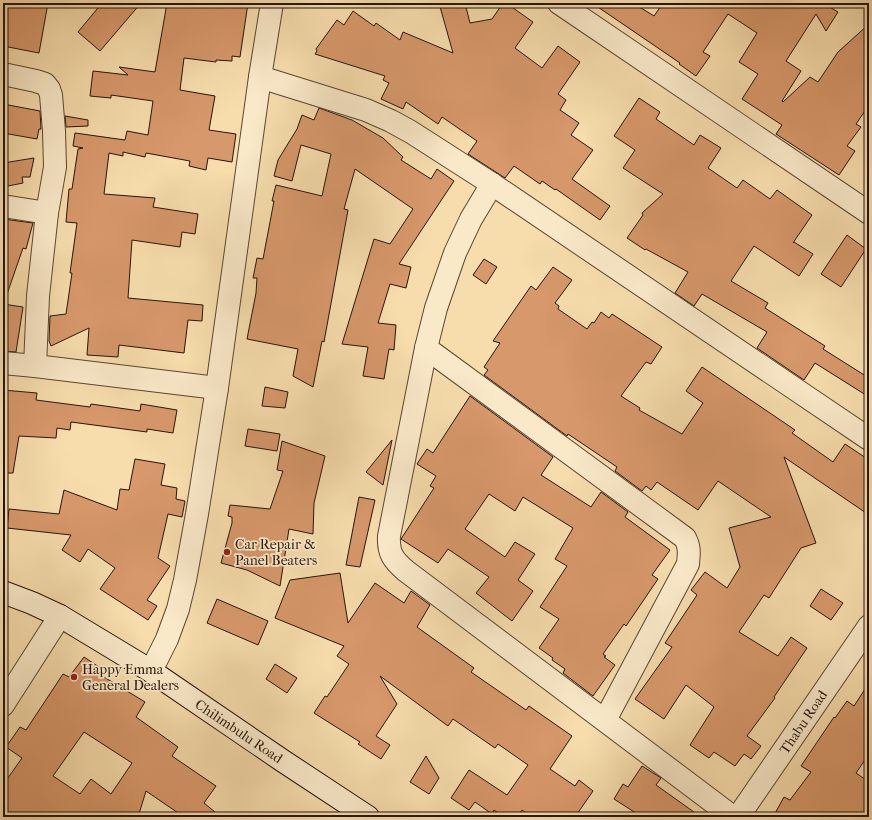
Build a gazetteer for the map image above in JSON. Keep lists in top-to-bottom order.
{
  "streets": {
    "street": ["Thabu Road", "Chilimbulu Road"]
  },
  "places": ["Car Repair & Panel Beaters", "Happy Emma General Dealers"]
}
